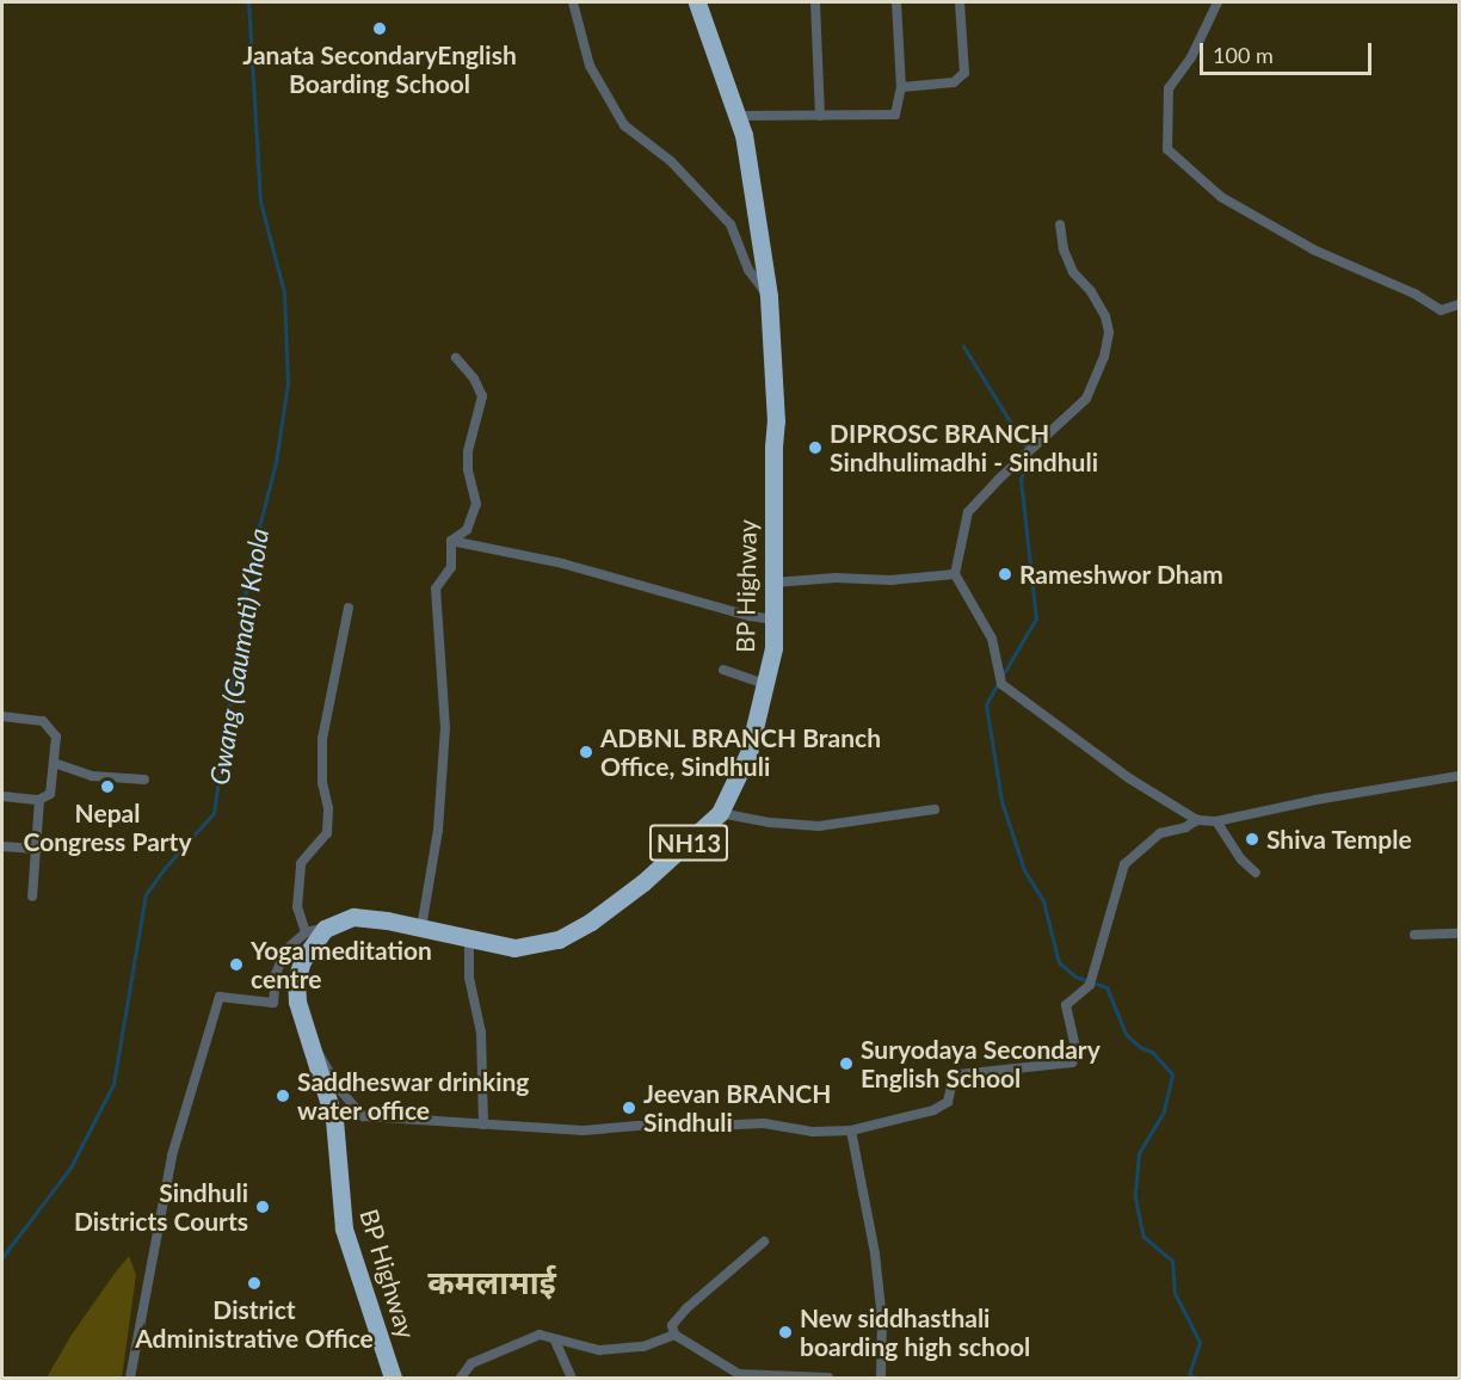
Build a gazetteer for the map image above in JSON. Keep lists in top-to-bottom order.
{
  "streets": {
    "highway": ["BP Highway", "NH13"]
  },
  "districts": ["कमलामाई"],
  "water": ["Gwang (Gaumati) Khola"],
  "places": [
    "Janata SecondaryEnglish Boarding School",
    "DIPROSC BRANCH Sindhulimadhi - Sindhuli",
    "Rameshwor Dham",
    "ADBNL BRANCH Branch Office, Sindhuli",
    "Nepal Congress Party",
    "Shiva Temple",
    "Yoga meditation centre",
    "Suryodaya Secondary English School",
    "Saddheswar drinking water office",
    "Jeevan BRANCH Sindhuli",
    "Sindhuli Districts Courts",
    "District Administrative Office",
    "New siddhasthali boarding high school"
  ],
  "scale_bar": "100 m"
}
